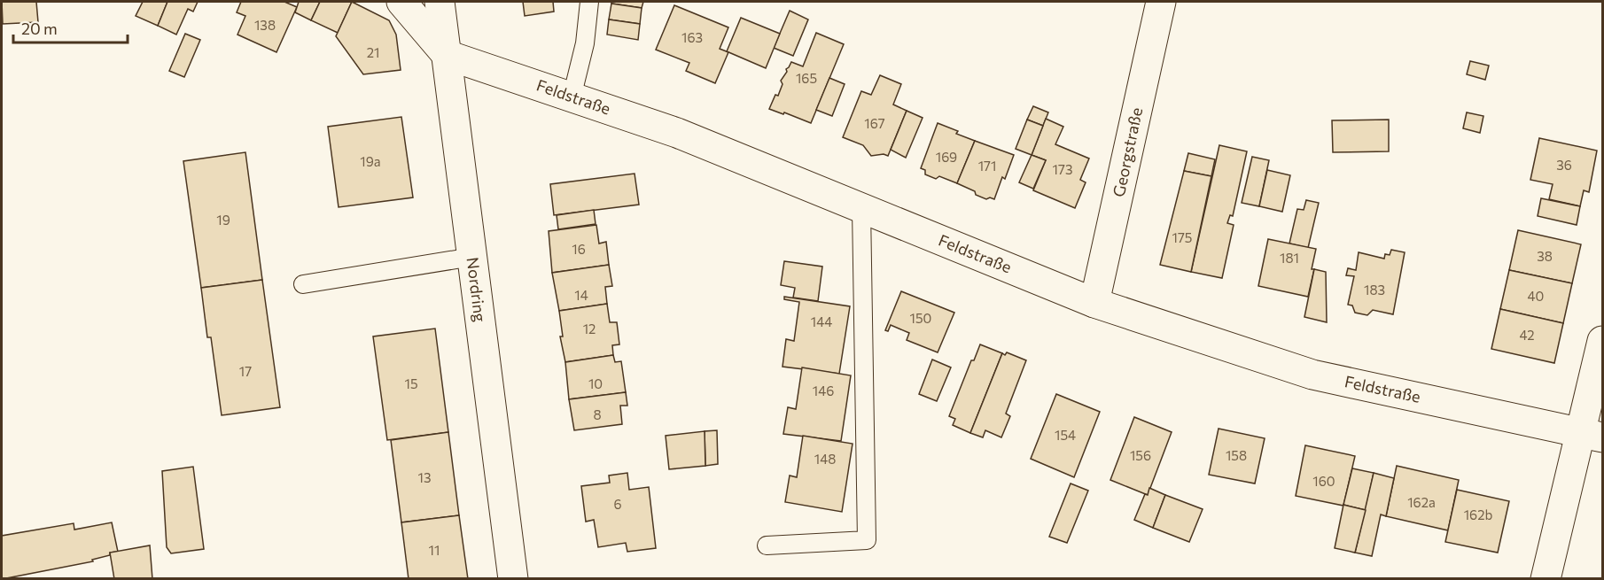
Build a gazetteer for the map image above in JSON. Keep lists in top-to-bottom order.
{
  "streets": {
    "street": ["Feldstraße", "Georgstraße", "Nordring"]
  },
  "crossings": [
    ["Feldstraße", "Georgstraße"],
    ["Feldstraße", "Nordring"]
  ],
  "house_numbers": [
    "138",
    "163",
    "21",
    "165",
    "167",
    "169",
    "19a",
    "36",
    "171",
    "173",
    "19",
    "175",
    "16",
    "38",
    "181",
    "183",
    "14",
    "40",
    "150",
    "144",
    "12",
    "42",
    "17",
    "15",
    "10",
    "146",
    "8",
    "154",
    "156",
    "158",
    "148",
    "13",
    "160",
    "162a",
    "6",
    "162b",
    "11"
  ],
  "scale_bar": "20 m"
}
